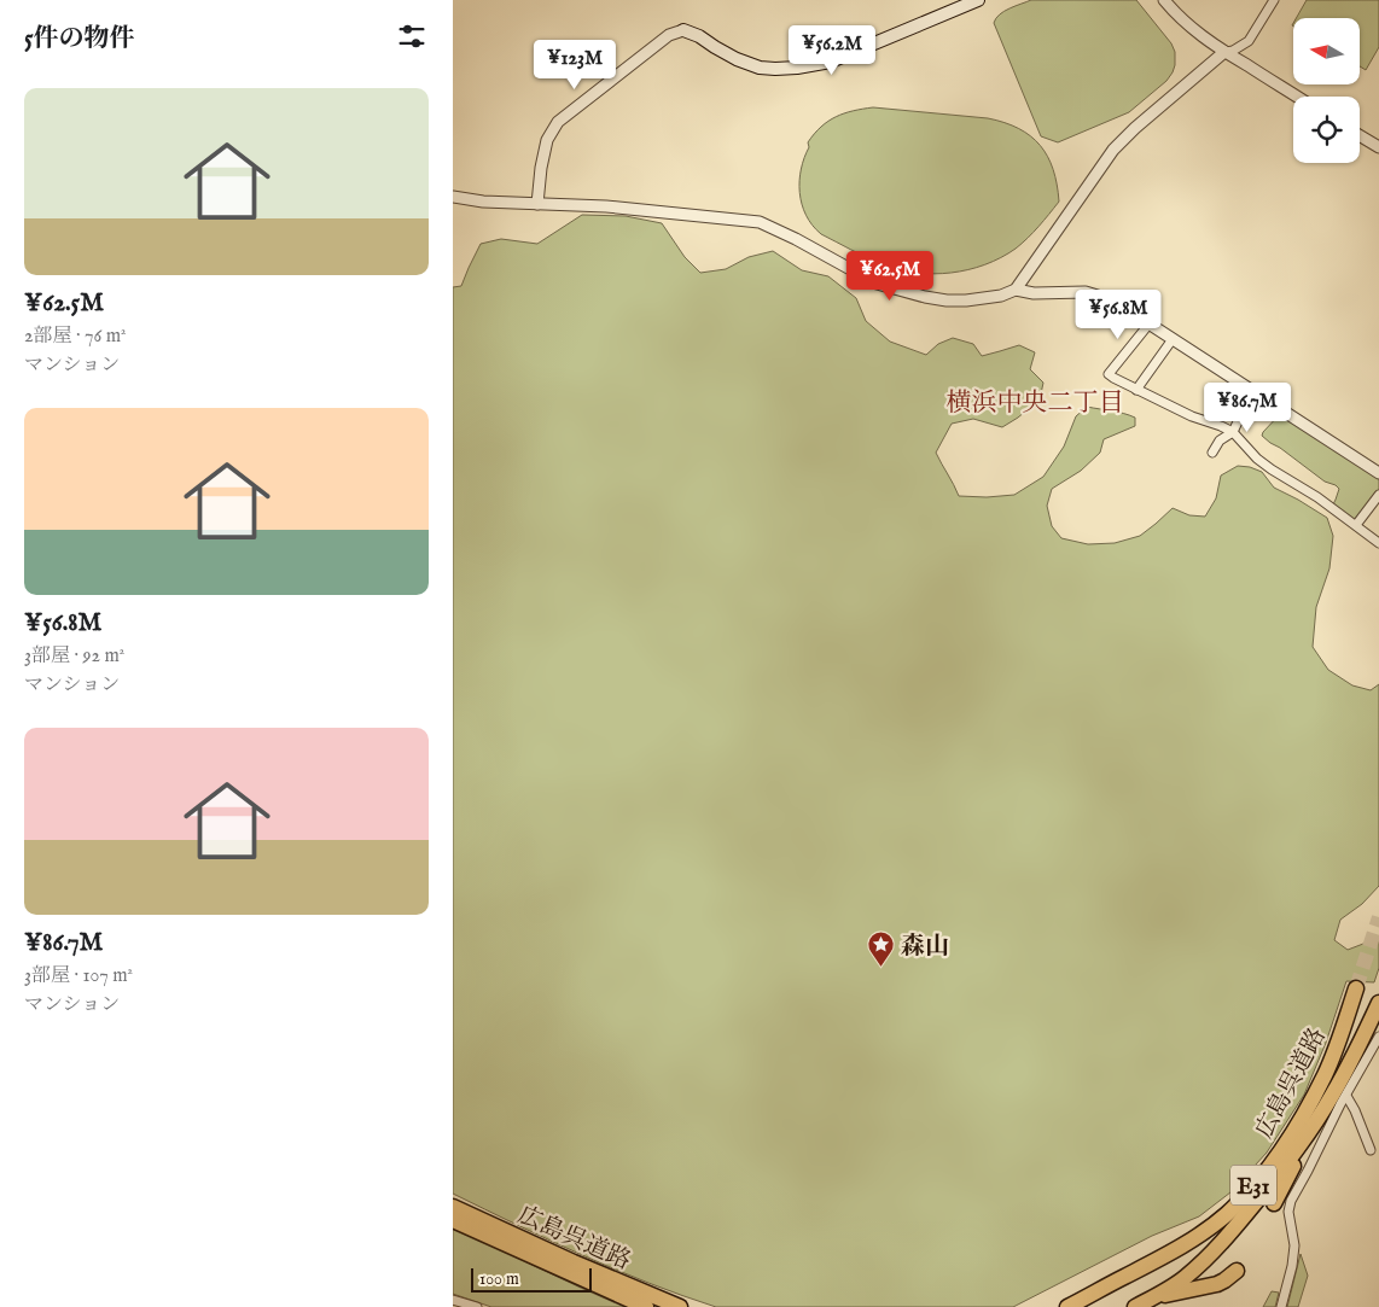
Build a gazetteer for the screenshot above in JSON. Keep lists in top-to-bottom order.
{
  "streets": {
    "highway": ["広島呉道路", "E31"]
  },
  "districts": ["横浜中央二丁目"],
  "places": {
    "place": ["森山"]
  },
  "scale_bar": "100 m",
  "north": "left",
  "page": {
    "heading": "5件の物件",
    "price": [
      "¥56.2M",
      "¥123M",
      "¥62.5M",
      "¥56.8M",
      "¥86.7M"
    ],
    "list": [
      {
        "name": "¥62.5M",
        "note": "2部屋 · 76 m² · マンション"
      },
      {
        "name": "¥56.8M",
        "note": "3部屋 · 92 m² · マンション"
      },
      {
        "name": "¥86.7M",
        "note": "3部屋 · 107 m² · マンション"
      }
    ],
    "scale": "100 m"
  }
}
